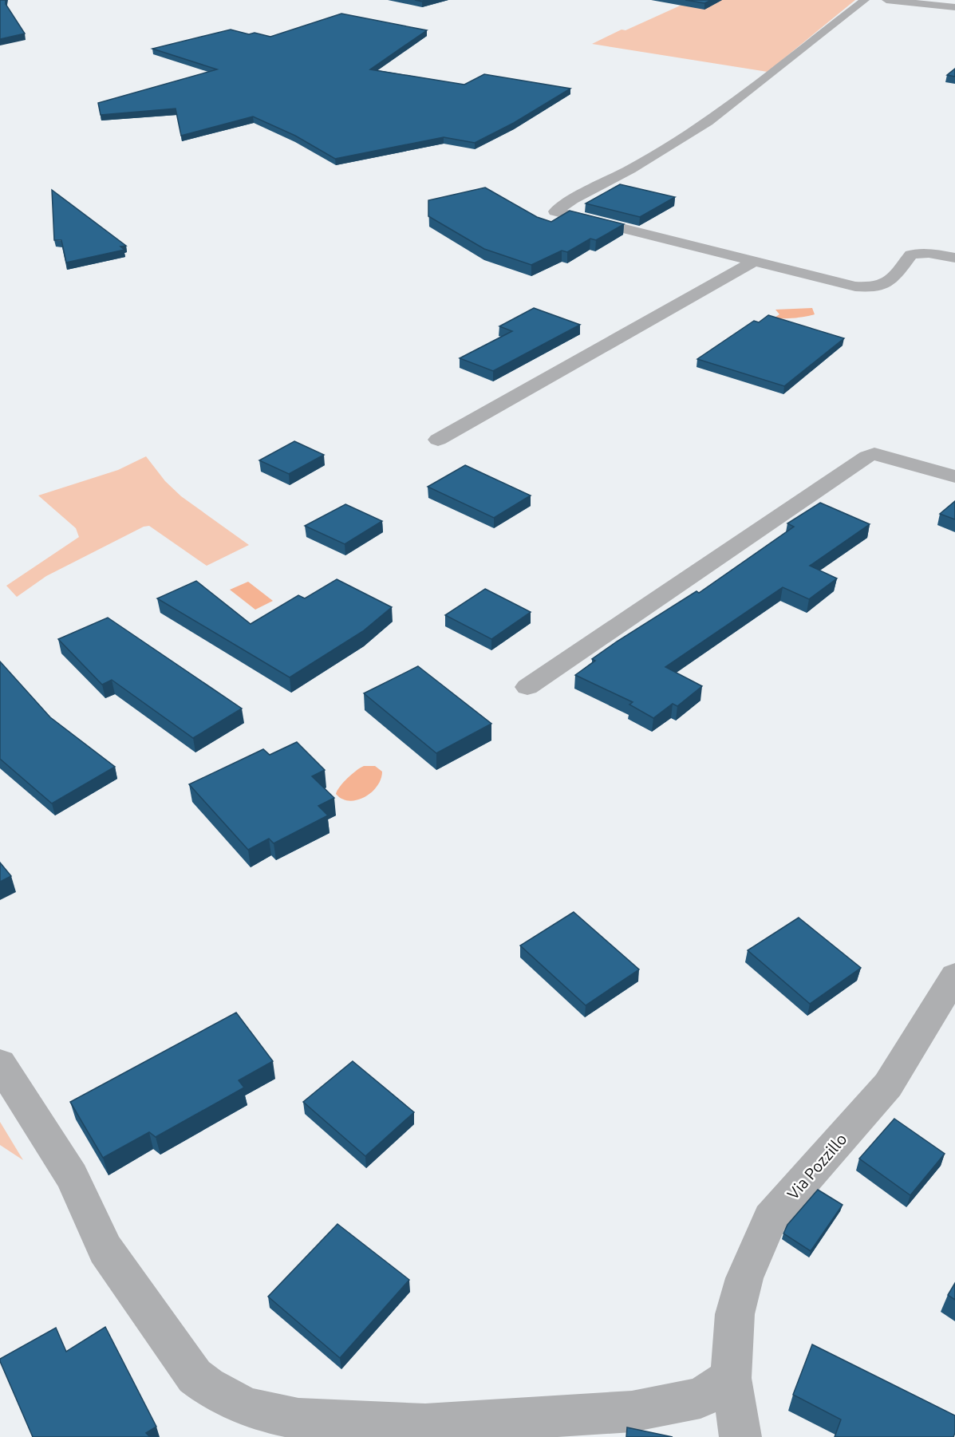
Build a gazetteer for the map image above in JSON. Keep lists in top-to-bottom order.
{
  "streets": {
    "street": ["Via Pozzillo"]
  }
}
